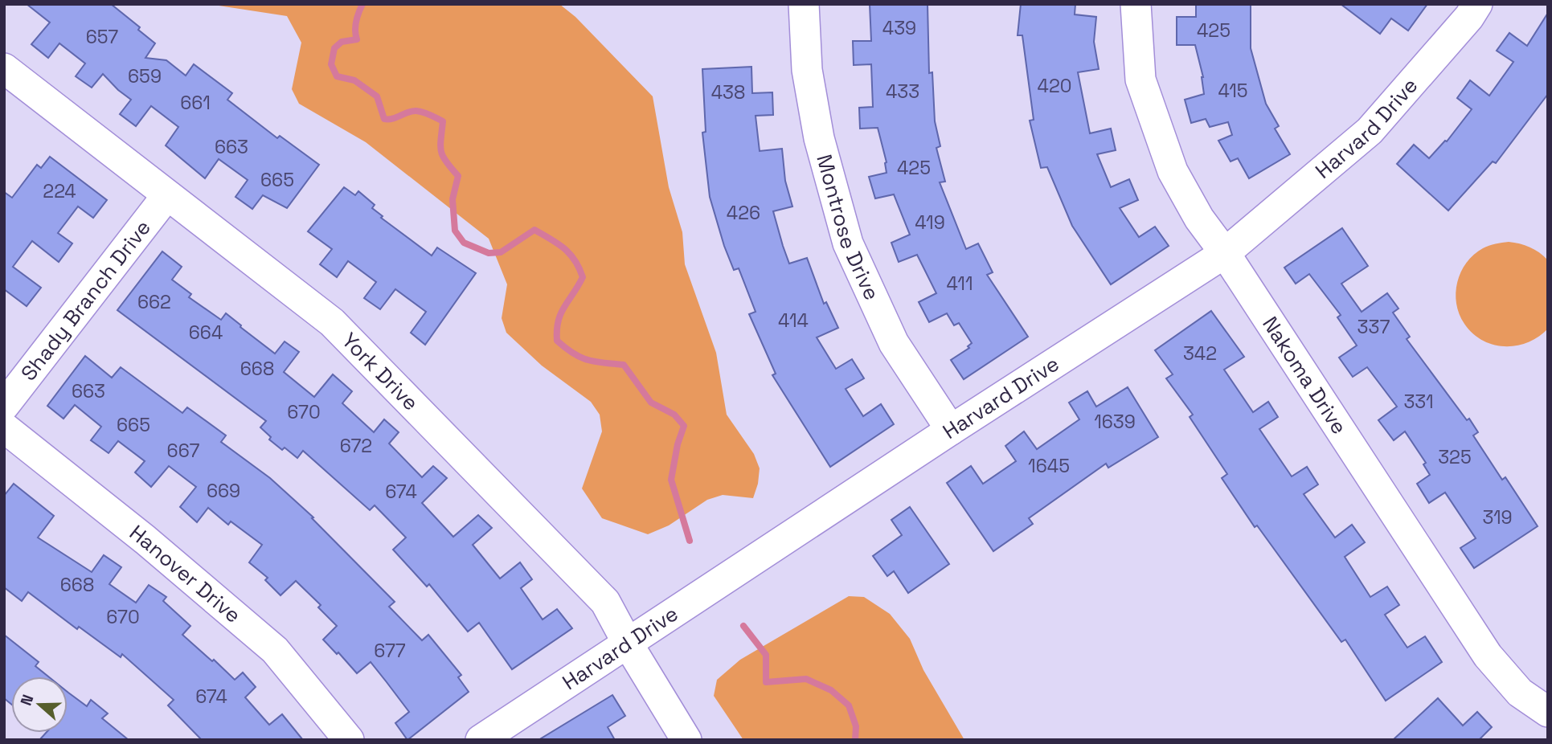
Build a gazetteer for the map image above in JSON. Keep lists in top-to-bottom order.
{
  "streets": {
    "street": [
      "Harvard Drive",
      "Montrose Drive",
      "Shady Branch Drive",
      "York Drive",
      "Nakoma Drive",
      "Hanover Drive"
    ]
  },
  "crossings": [
    ["Harvard Drive", "Montrose Drive"],
    ["Harvard Drive", "York Drive"],
    ["Harvard Drive", "Nakoma Drive"],
    ["Shady Branch Drive", "York Drive"]
  ],
  "house_numbers": [
    "439",
    "425",
    "657",
    "659",
    "420",
    "415",
    "433",
    "438",
    "661",
    "663",
    "425",
    "665",
    "224",
    "426",
    "419",
    "411",
    "662",
    "414",
    "337",
    "664",
    "342",
    "668",
    "663",
    "331",
    "670",
    "1639",
    "665",
    "672",
    "667",
    "325",
    "1645",
    "669",
    "674",
    "319",
    "668",
    "670",
    "677",
    "674"
  ],
  "north": "left"
}
